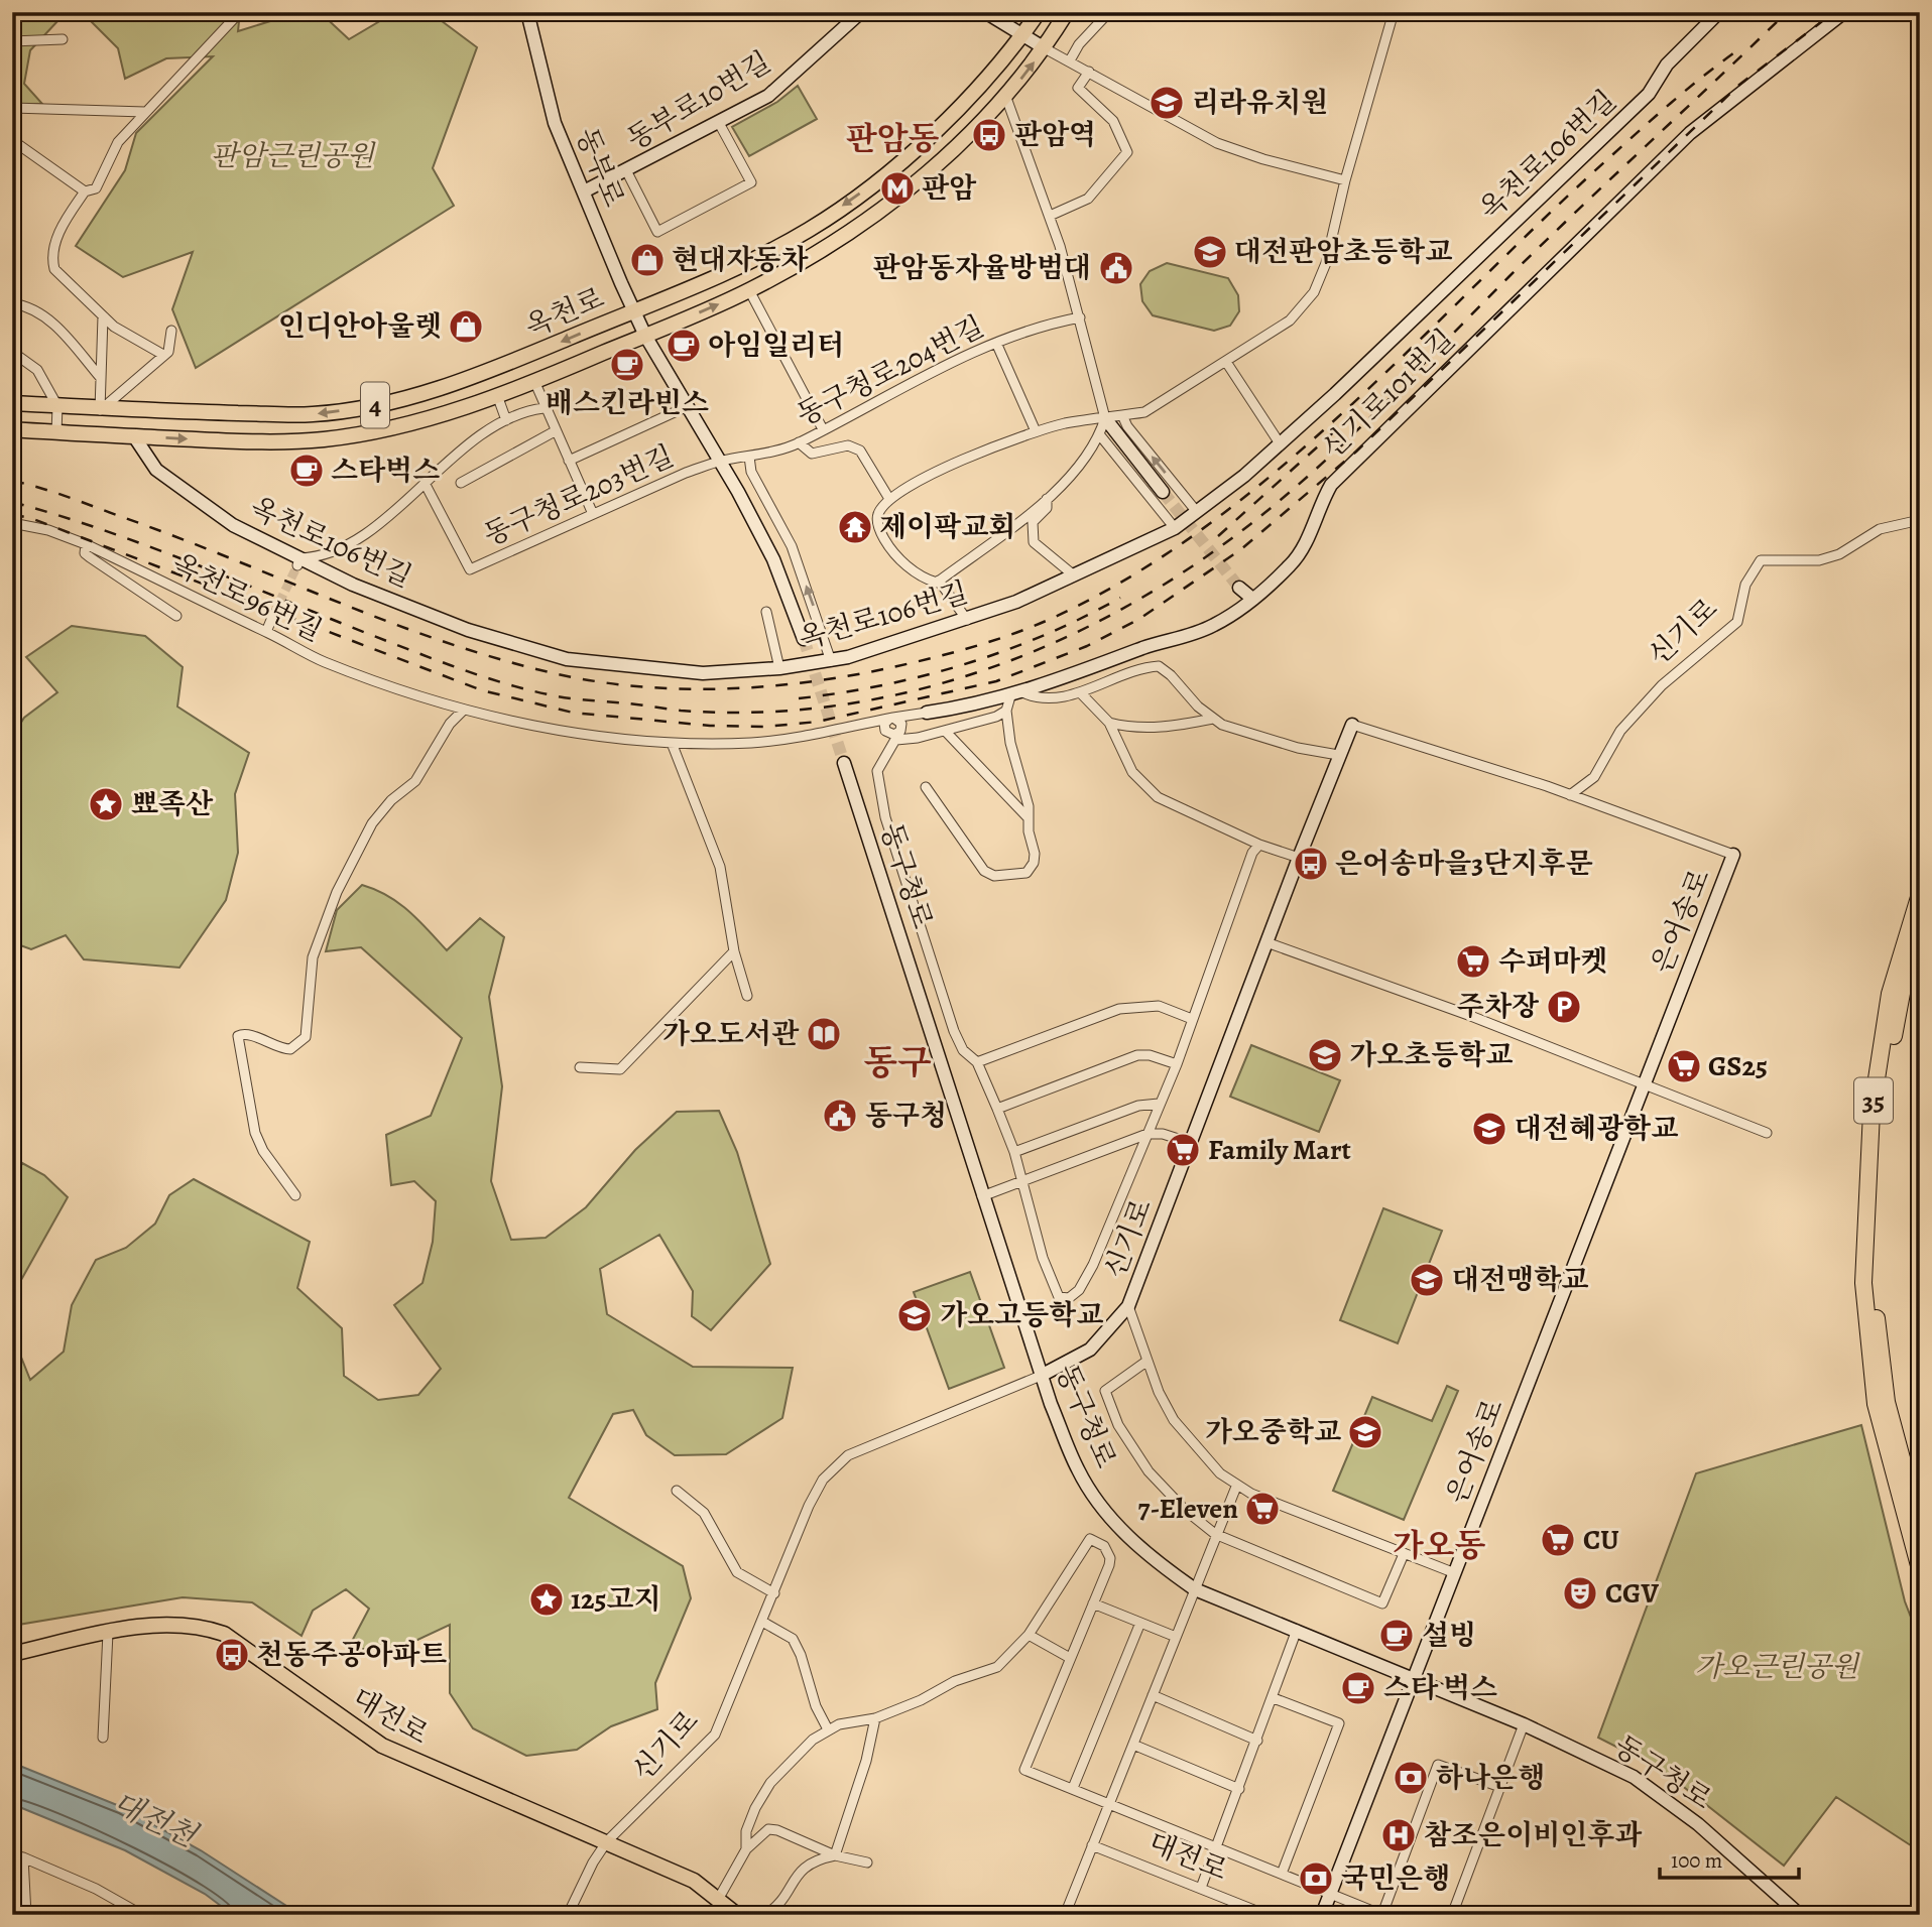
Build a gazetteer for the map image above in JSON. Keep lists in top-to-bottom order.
{
  "streets": {
    "highway": ["35"],
    "main road": [
      "동부로10번길",
      "옥천로106번길",
      "동부로",
      "옥천로",
      "신기로101번길",
      "4",
      "신기로",
      "동구청로",
      "은어송로",
      "대전로"
    ],
    "street": ["동구청로204번길", "동구청로203번길", "옥천로96번길"]
  },
  "crossings": [
    ["동부로10번길", "동부로"],
    ["옥천로106번길", "옥천로"],
    ["동부로", "옥천로"],
    ["옥천로", "동구청로203번길"],
    ["동구청로204번길", "동구청로203번길"],
    ["신기로101번길", "옥천로96번길"],
    ["신기로", "동구청로"],
    ["신기로", "은어송로"],
    ["신기로", "대전로"],
    ["동구청로", "은어송로"]
  ],
  "districts": ["판암동", "동구", "가오동"],
  "water": ["대전천"],
  "parks": ["판암근린공원", "가오근린공원"],
  "places": {
    "school or university": [
      "리라유치원",
      "대전판암초등학교",
      "가오초등학교",
      "대전혜광학교",
      "대전맹학교",
      "가오고등학교",
      "가오중학교"
    ],
    "bus stop": ["판암역", "은어송마을3단지후문", "천동주공아파트"],
    "metro station": ["판암"],
    "shop": ["현대자동차", "인디안아울렛"],
    "public building": ["판암동자율방범대", "동구청"],
    "cafe": [
      "아임일리터",
      "배스킨라빈스",
      "스타벅스",
      "설빙",
      "스타 벅스"
    ],
    "temple": ["제이팍교회"],
    "place": ["뾰족산", "125고지"],
    "supermarket": [
      "수퍼마켓",
      "GS25",
      "Family Mart",
      "7-Eleven",
      "CU"
    ],
    "parking": ["주차장"],
    "library": ["가오도서관"],
    "theatre": ["CGV"],
    "bank": ["하나은행", "국민은행"],
    "hospital": ["참조은이비인후과"]
  },
  "scale_bar": "100 m"
}
